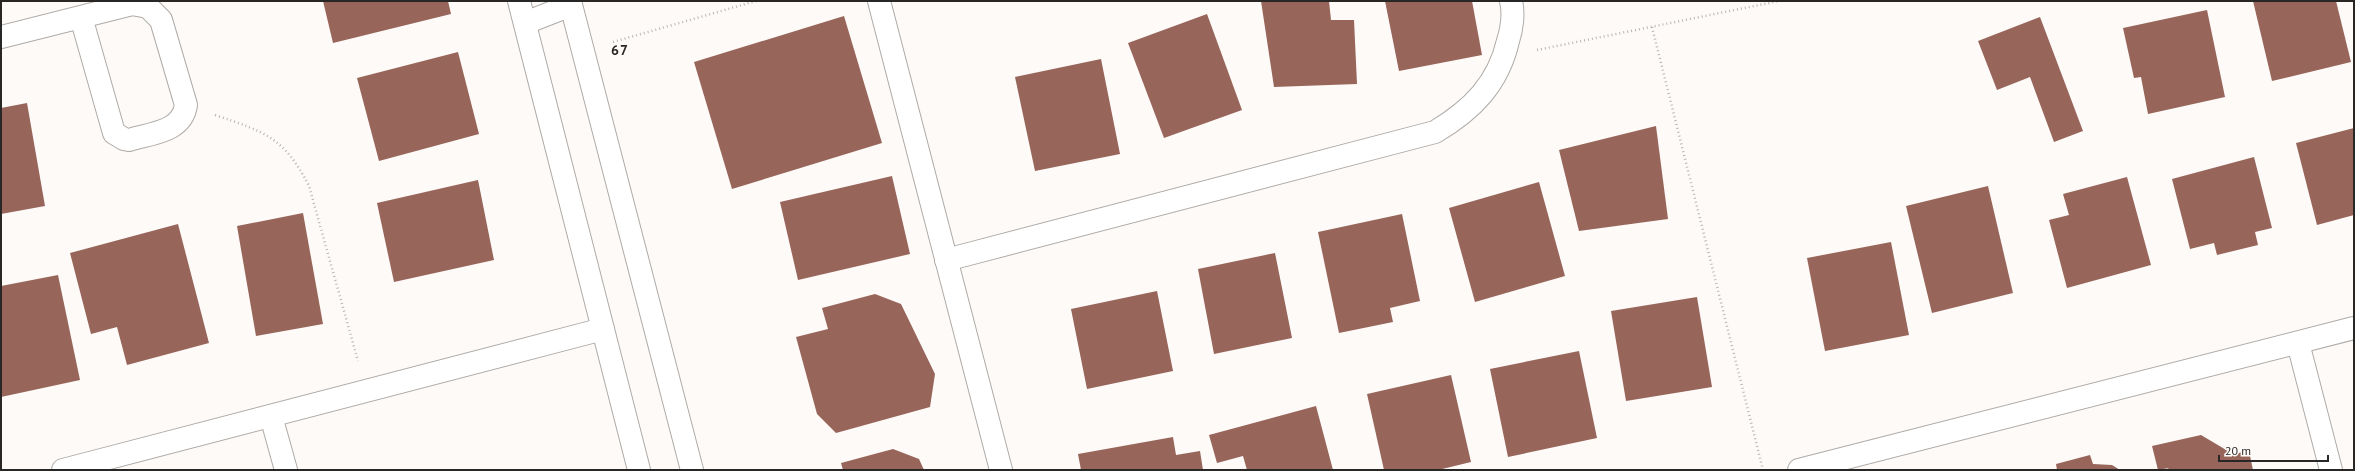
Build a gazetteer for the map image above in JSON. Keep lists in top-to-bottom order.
{
  "districts": ["67"],
  "scale_bar": "20 m"
}
